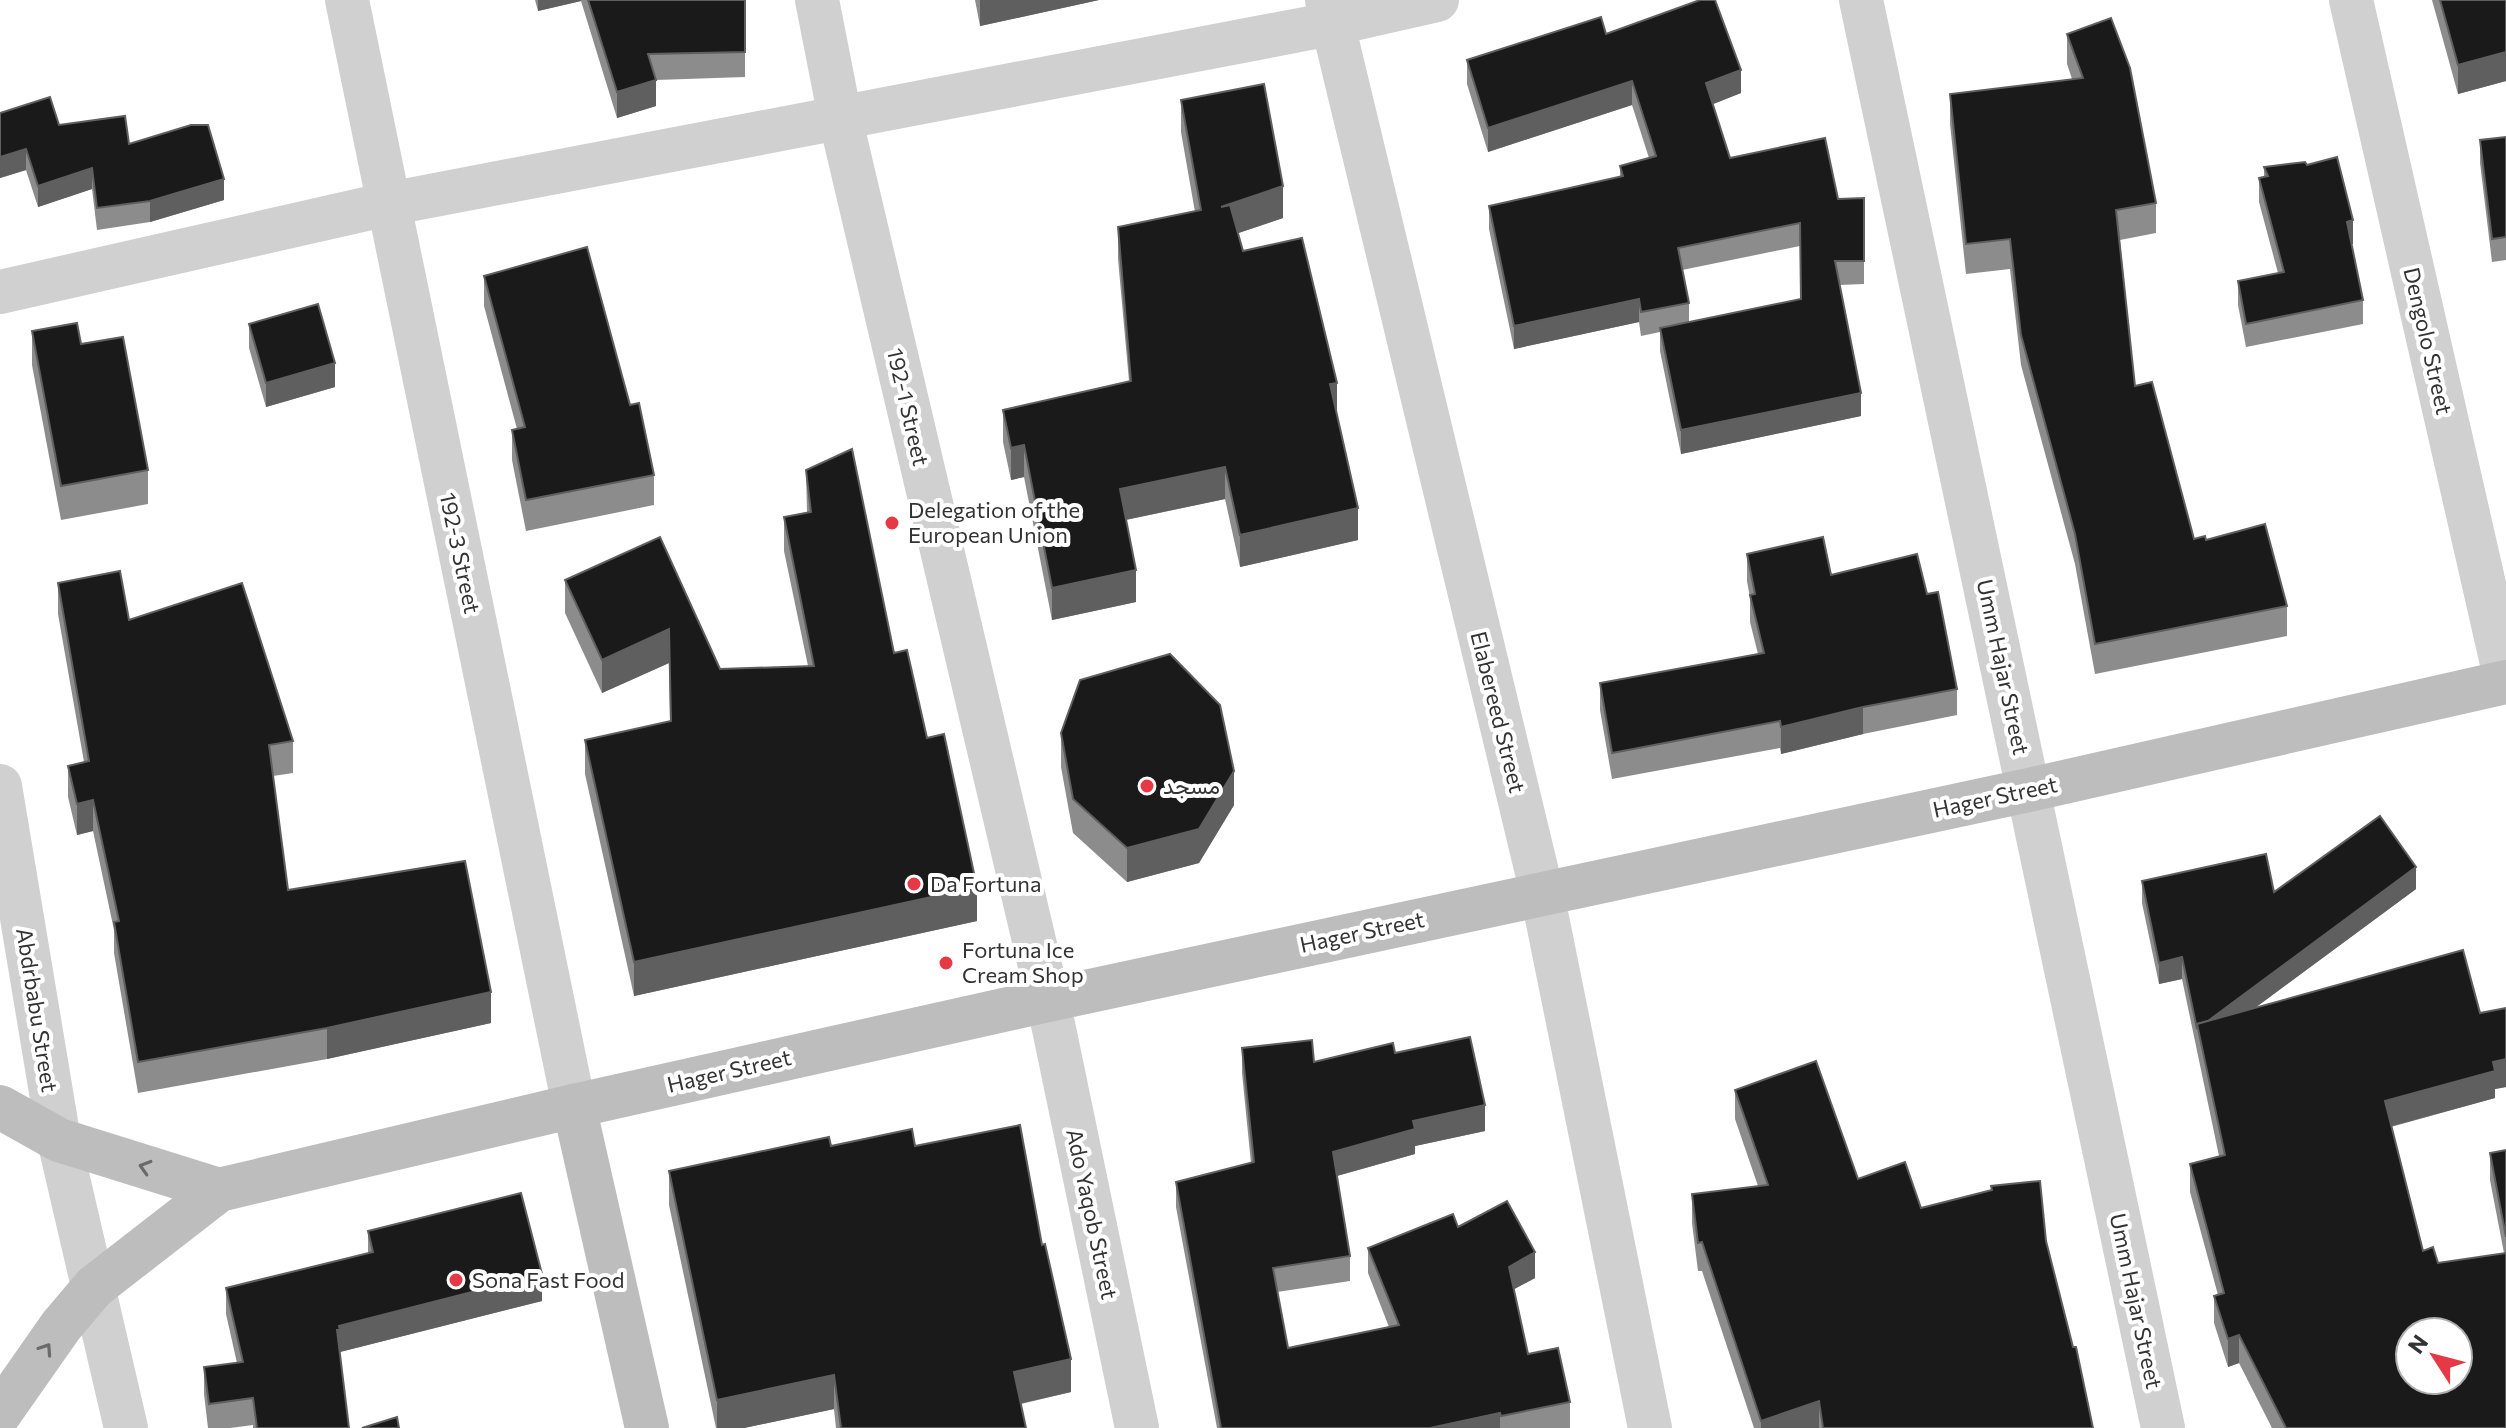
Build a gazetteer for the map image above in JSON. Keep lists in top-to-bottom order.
{
  "streets": {
    "street": [
      "Dengolo Street",
      "192-1 Street",
      "192-3 Street",
      "Umm Hajar Street",
      "Elabereed Street",
      "Hager Street",
      "Abdrbabu Street",
      "Ado Yaqob Street"
    ]
  },
  "crossings": [
    ["Dengolo Street", "Hager Street"],
    ["192-1 Street", "Hager Street"],
    ["192-1 Street", "Ado Yaqob Street"],
    ["192-3 Street", "Hager Street"],
    ["Umm Hajar Street", "Hager Street"],
    ["Elabereed Street", "Hager Street"],
    ["Hager Street", "Ado Yaqob Street"]
  ],
  "places": [
    "Delegation of the European Union",
    "مسجد",
    "Da Fortuna",
    "Fortuna Ice Cream Shop",
    "Sona Fast Food"
  ],
  "north": "top left"
}
